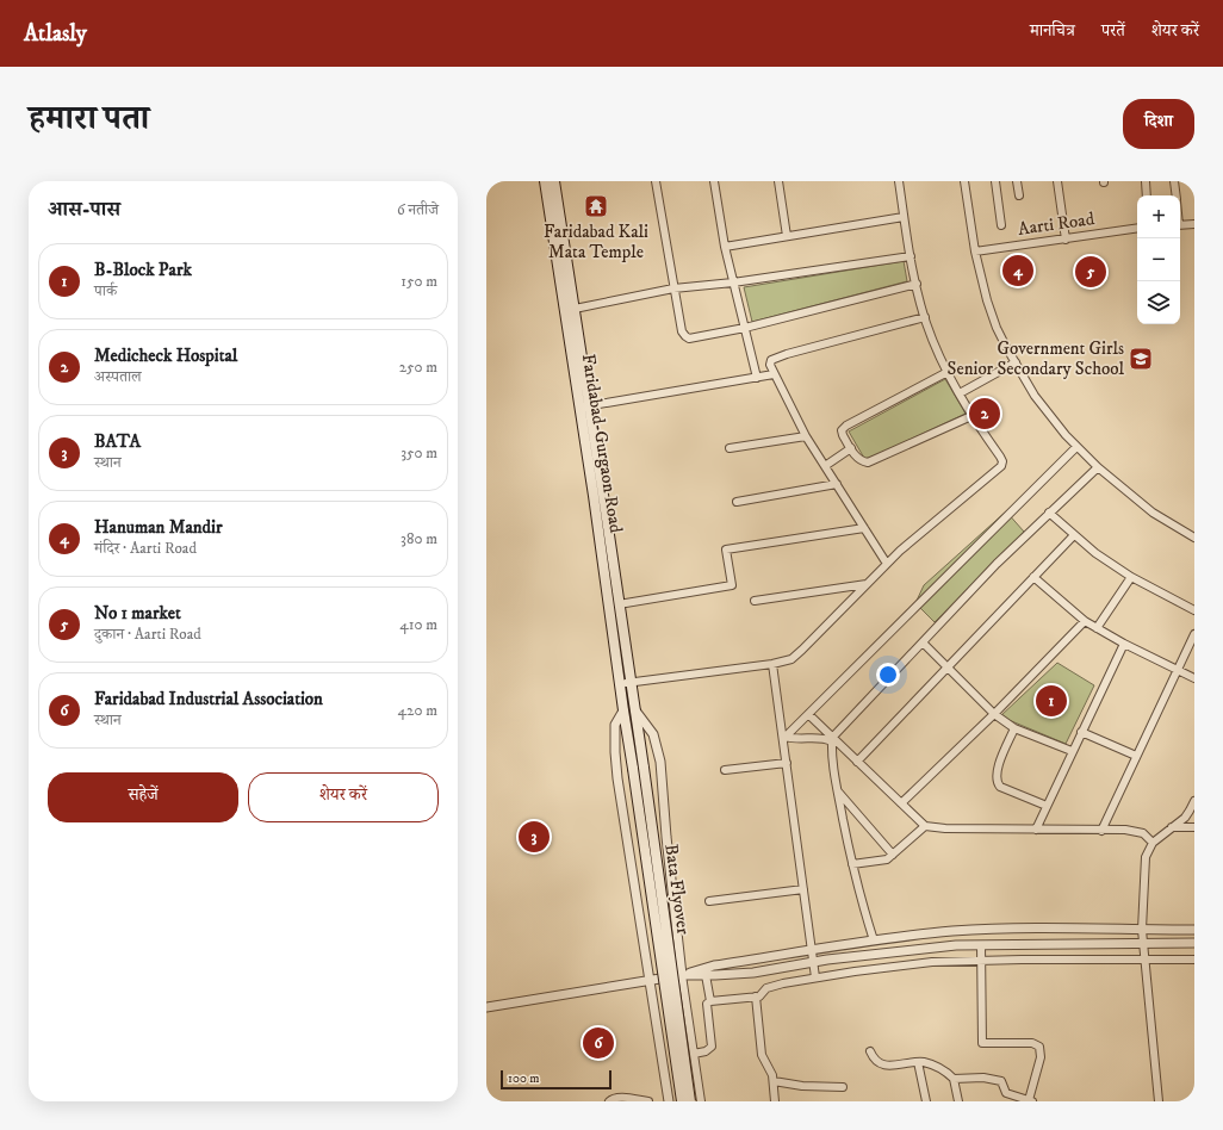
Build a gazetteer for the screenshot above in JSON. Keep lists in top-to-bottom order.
{
  "streets": {
    "main road": ["Faridabad-Gurgaon Road", "Bata Flyover"],
    "street": ["Aarti Road"]
  },
  "crossings": [
    ["Faridabad-Gurgaon Road", "Bata Flyover"]
  ],
  "places": {
    "temple": ["Faridabad Kali Mata Temple"],
    "school or university": ["Government Girls Senior Secondary School"]
  },
  "scale_bar": "100 m",
  "page": {
    "header": "Atlasly",
    "nav": ["मानचित्र", "परतें", "शेयर करें"],
    "title": "हमारा पता",
    "buttons": [
      "दिशा",
      ["सहेजें", "शेयर करें"]
    ],
    "heading": ["आस-पास", "6 नतीजे"],
    "map_buttons": ["+", "−"],
    "list": [
      {
        "mark": "1",
        "name": "B-Block Park",
        "note": "पार्क",
        "value": "150 m"
      },
      {
        "mark": "2",
        "name": "Medicheck Hospital",
        "note": "अस्पताल",
        "value": "250 m"
      },
      {
        "mark": "3",
        "name": "BATA",
        "note": "स्थान",
        "value": "350 m"
      },
      {
        "mark": "4",
        "name": "Hanuman Mandir",
        "note": "मंदिर · Aarti Road",
        "value": "380 m"
      },
      {
        "mark": "5",
        "name": "No 1 market",
        "note": "दुकान · Aarti Road",
        "value": "410 m"
      },
      {
        "mark": "6",
        "name": "Faridabad Industrial Association",
        "note": "स्थान",
        "value": "420 m"
      }
    ],
    "pins": [
      "4",
      "5",
      "2",
      "1",
      "3",
      "6"
    ],
    "scale": "100 m"
  }
}
